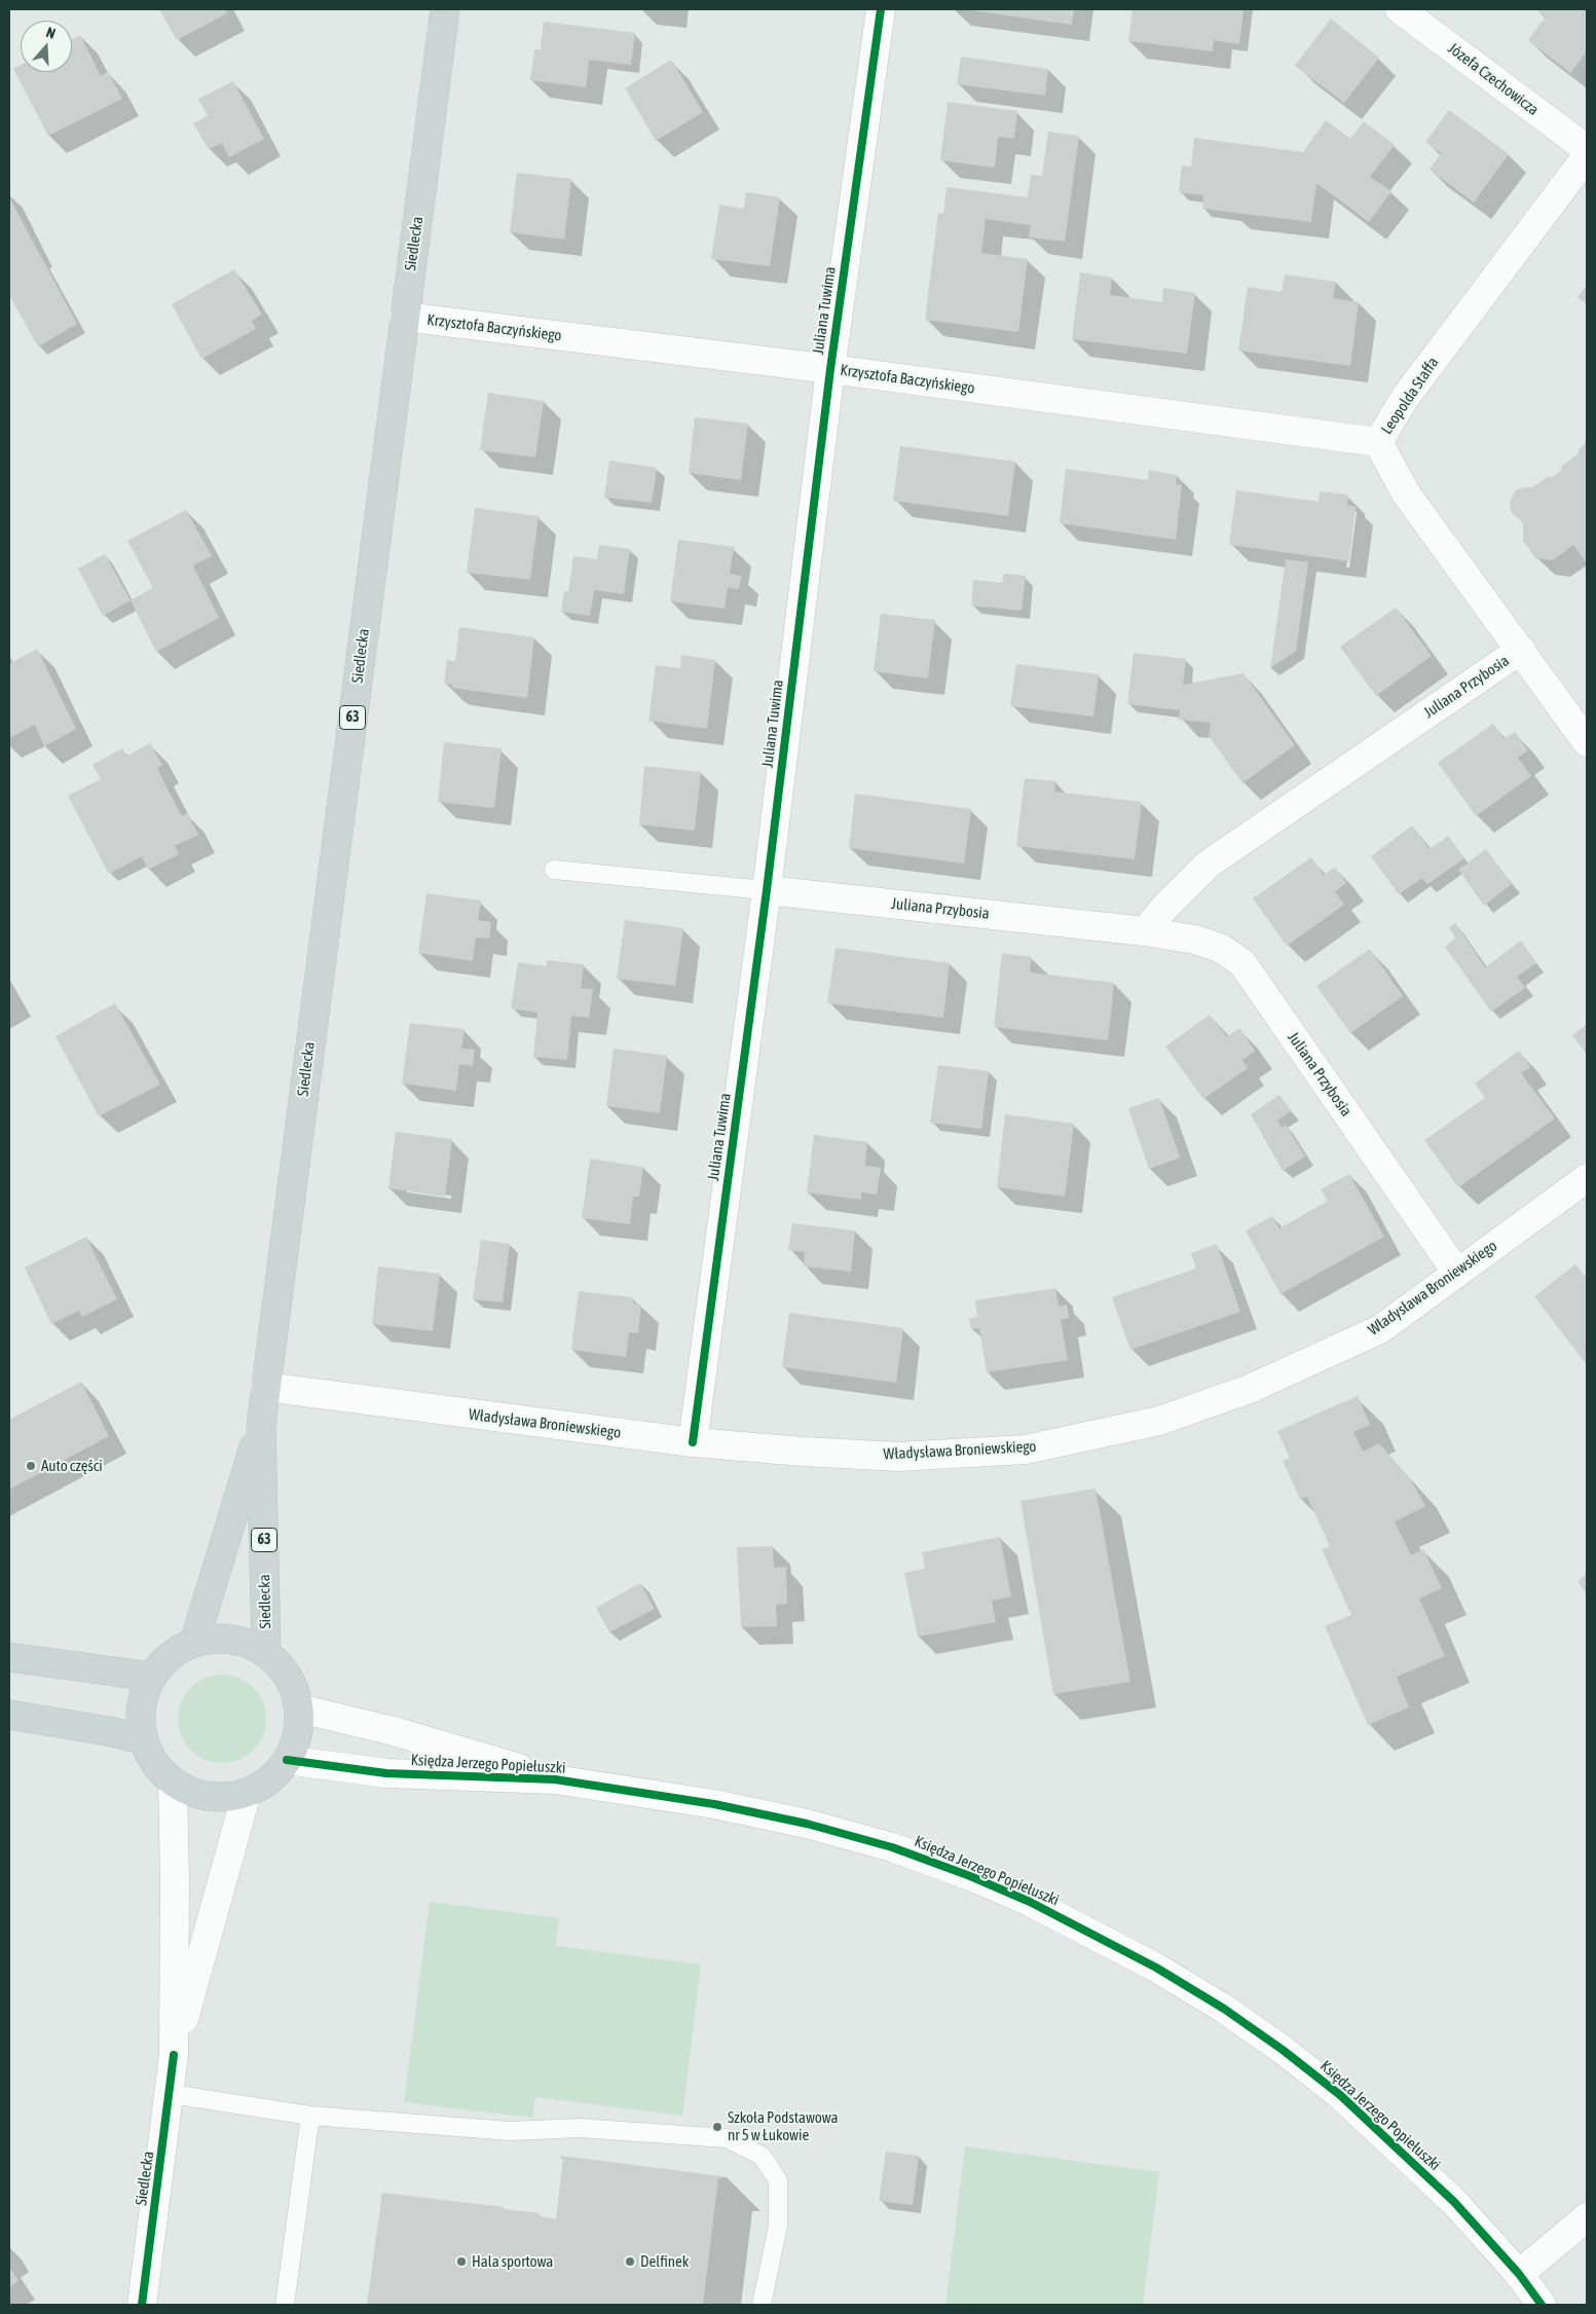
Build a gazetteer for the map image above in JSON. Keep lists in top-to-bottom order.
{
  "streets": {
    "main road": ["Siedlecka", "63"],
    "street": [
      "Józefa Czechowicza",
      "Juliana Tuwima",
      "Krzysztofa Baczyńskiego",
      "Leopolda Staffa",
      "Juliana Przybosia",
      "Władysława Broniewskiego",
      "Księdza Jerzego Popiełuszki"
    ]
  },
  "crossings": [
    ["Siedlecka", "Krzysztofa Baczyńskiego"],
    ["Siedlecka", "Władysława Broniewskiego"],
    ["Siedlecka", "Księdza Jerzego Popiełuszki"],
    ["Juliana Tuwima", "Krzysztofa Baczyńskiego"],
    ["Juliana Tuwima", "Juliana Przybosia"],
    ["Juliana Tuwima", "Władysława Broniewskiego"],
    ["Krzysztofa Baczyńskiego", "Leopolda Staffa"],
    ["Leopolda Staffa", "Juliana Przybosia"],
    ["Juliana Przybosia", "Władysława Broniewskiego"]
  ],
  "places": [
    "Auto części",
    "Szkoła Podstawowa nr 5 w Łukowie",
    "Hala sportowa",
    "Delfinek"
  ],
  "north": "top"
}
